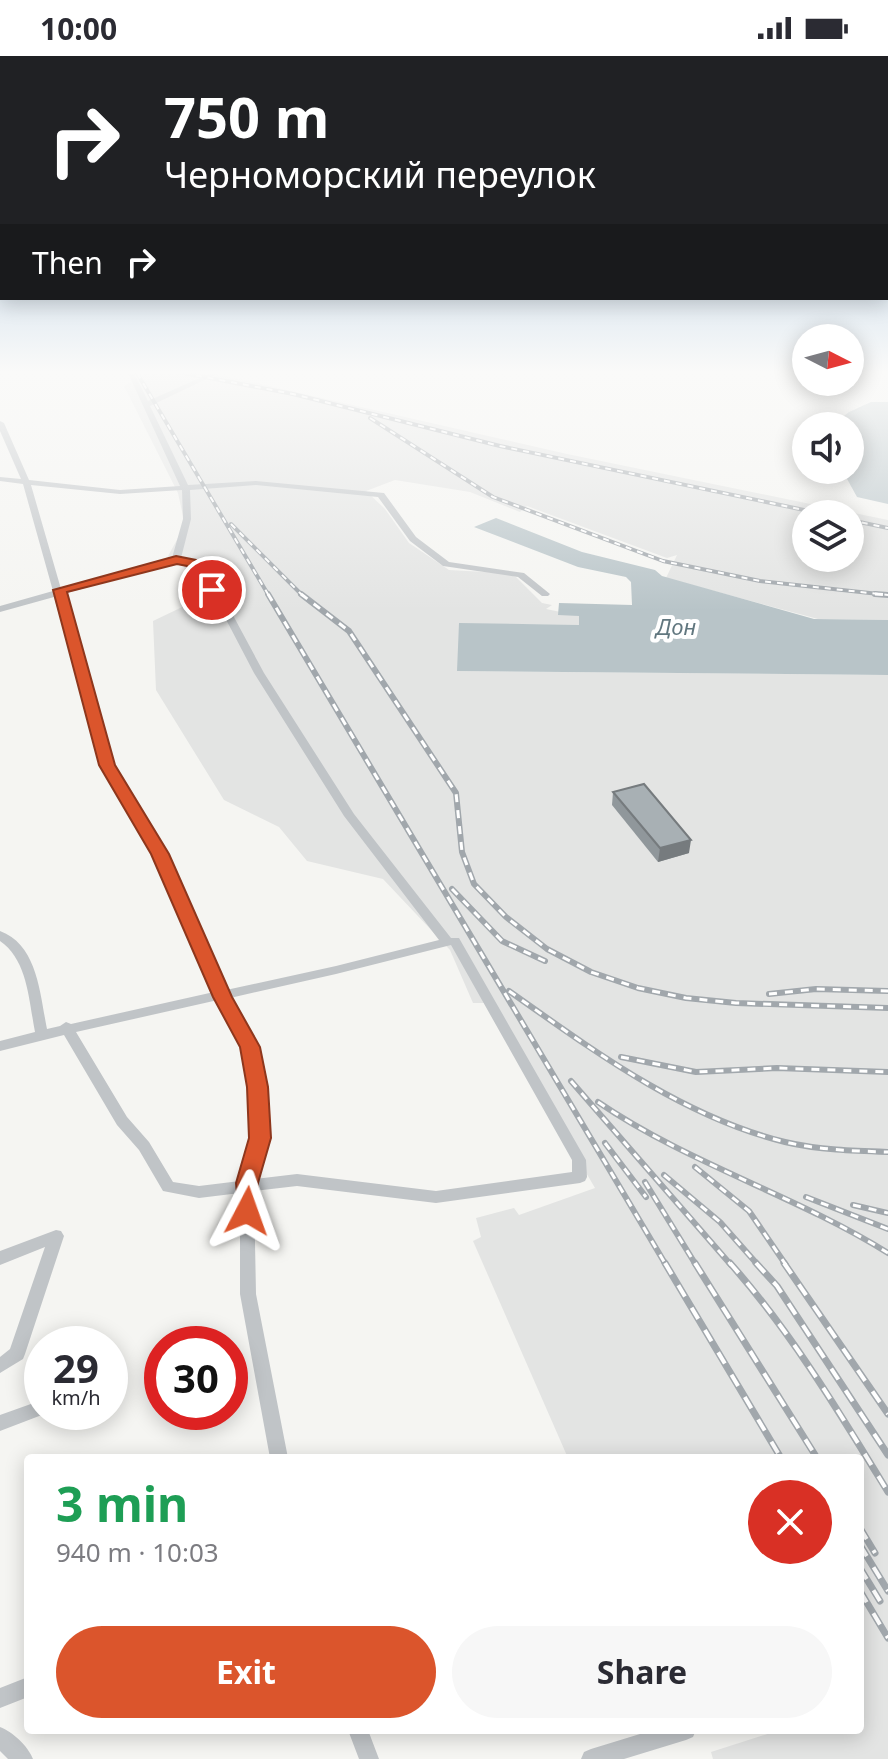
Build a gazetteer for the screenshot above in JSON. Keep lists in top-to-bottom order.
{
  "water": ["Дон"],
  "north": "right",
  "page": {
    "status": "10:00",
    "turn": ["750 m", "Черноморский переулок"],
    "then": "Then",
    "speed": "29 km/h",
    "limit": "30",
    "heading": ["3 min", "940 m · 10:03"],
    "buttons": ["Exit", "Share"]
  }
}
